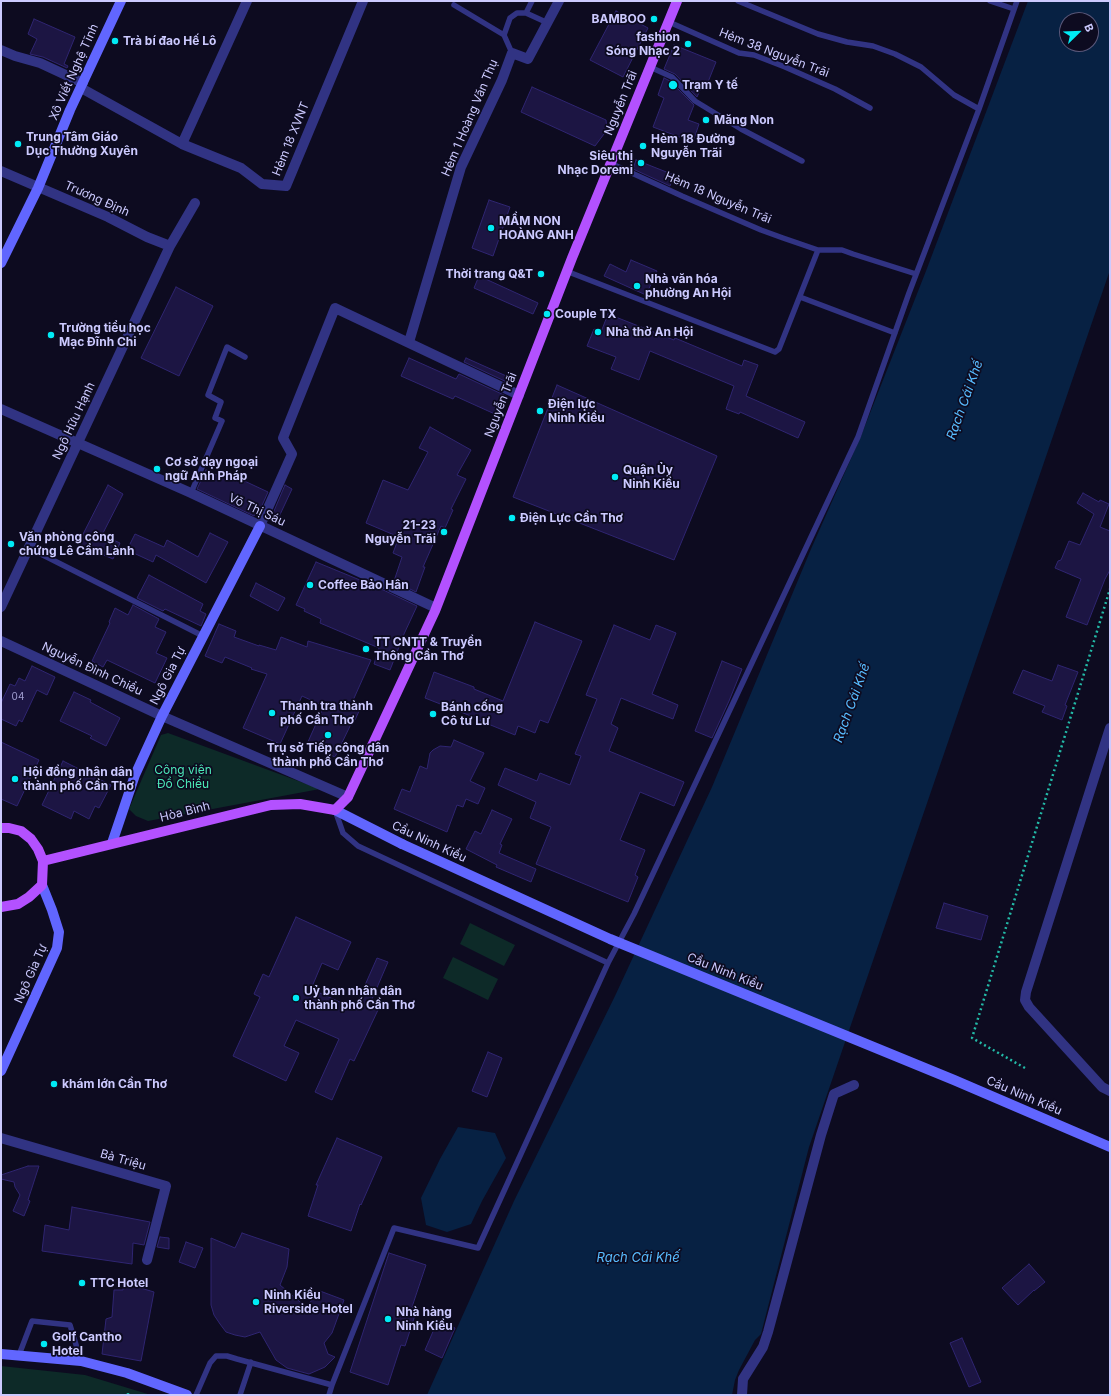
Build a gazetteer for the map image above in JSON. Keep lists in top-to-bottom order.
{
  "streets": {
    "main road": ["Nguyễn Trãi", "Hòa Bình"],
    "street": [
      "Xô Viết Nghệ Tĩnh",
      "Hẻm 1 Hoàng Văn Thụ",
      "Hẻm 18 XVNT",
      "Trương Định",
      "Ngô Hữu Hạnh",
      "Võ Thị Sáu",
      "Nguyễn Đình Chiểu",
      "Ngô Gia Tự",
      "Cầu Ninh Kiều",
      "Bà Triệu"
    ],
    "lane": ["Hẻm 38 Nguyễn Trãi", "Hẻm 18 Nguyễn Trãi"]
  },
  "crossings": [
    ["Hẻm 38 Nguyễn Trãi", "Nguyễn Trãi"],
    ["Xô Viết Nghệ Tĩnh", "Hẻm 18 XVNT"],
    ["Xô Viết Nghệ Tĩnh", "Trương Định"],
    ["Nguyễn Trãi", "Hẻm 18 Nguyễn Trãi"],
    ["Nguyễn Trãi", "Võ Thị Sáu"],
    ["Nguyễn Trãi", "Nguyễn Đình Chiểu"],
    ["Nguyễn Trãi", "Hòa Bình"],
    ["Nguyễn Trãi", "Cầu Ninh Kiều"],
    ["Trương Định", "Ngô Hữu Hạnh"],
    ["Ngô Hữu Hạnh", "Võ Thị Sáu"],
    ["Võ Thị Sáu", "Ngô Gia Tự"],
    ["Nguyễn Đình Chiểu", "Ngô Gia Tự"],
    ["Ngô Gia Tự", "Hòa Bình"],
    ["Hòa Bình", "Cầu Ninh Kiều"]
  ],
  "water": ["Rạch Cái Khế"],
  "parks": ["Công viên Đồ Chiểu"],
  "places": [
    "BAMBOO",
    "Trà bí đao Hế Lô",
    "fashion Sóng Nhạc 2",
    "Trạm Y tế",
    "Măng Non",
    "Trung Tâm Giáo Dục Thường Xuyên",
    "Hẻm 18 Đường Nguyễn Trãi",
    "Siêu thị Nhạc Doremi",
    "MẦM NON HOÀNG ANH",
    "Thời trang Q&T",
    "Nhà văn hóa phường An Hội",
    "Couple TX",
    "Nhà thờ An Hội",
    "Trường tiểu học Mạc Đĩnh Chi",
    "Điện lực Ninh Kiều",
    "Cơ sở dạy ngoại ngữ Anh Pháp",
    "Quận Ủy Ninh Kiều",
    "Điện Lực Cần Thơ",
    "21-23 Nguyễn Trãi",
    "Văn phòng công chứng Lê Cẩm Lành",
    "Coffee Bảo Hân",
    "TT CNTT & Truyền Thông Cần Thơ",
    "Thanh tra thành phố Cần Thơ",
    "Bánh cống Cô tư Lư",
    "Trụ sở Tiếp công dân thành phố Cần Thơ",
    "Hội đồng nhân dân thành phố Cần Thơ",
    "Uỷ ban nhân dân thành phố Cần Thơ",
    "khám lớn Cần Thơ",
    "TTC Hotel",
    "Ninh Kiều Riverside Hotel",
    "Nhà hàng Ninh Kiều",
    "Golf Cantho Hotel"
  ],
  "house_numbers": ["04"],
  "north": "top right"
}
